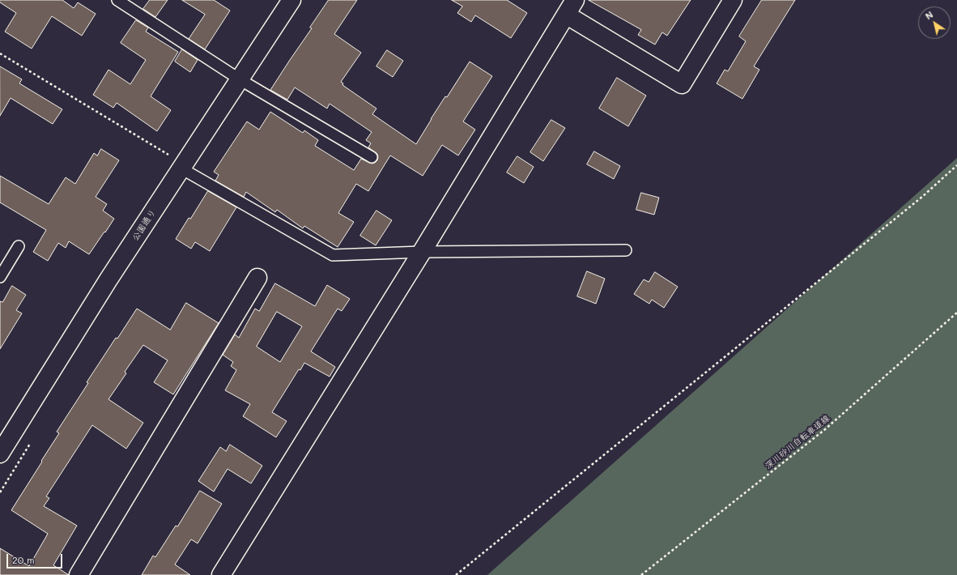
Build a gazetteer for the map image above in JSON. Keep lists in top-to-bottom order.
{
  "streets": {
    "street": ["公園通り"],
    "path": ["深川砂川自転車道線"]
  },
  "scale_bar": "20 m",
  "north": "top left"
}
